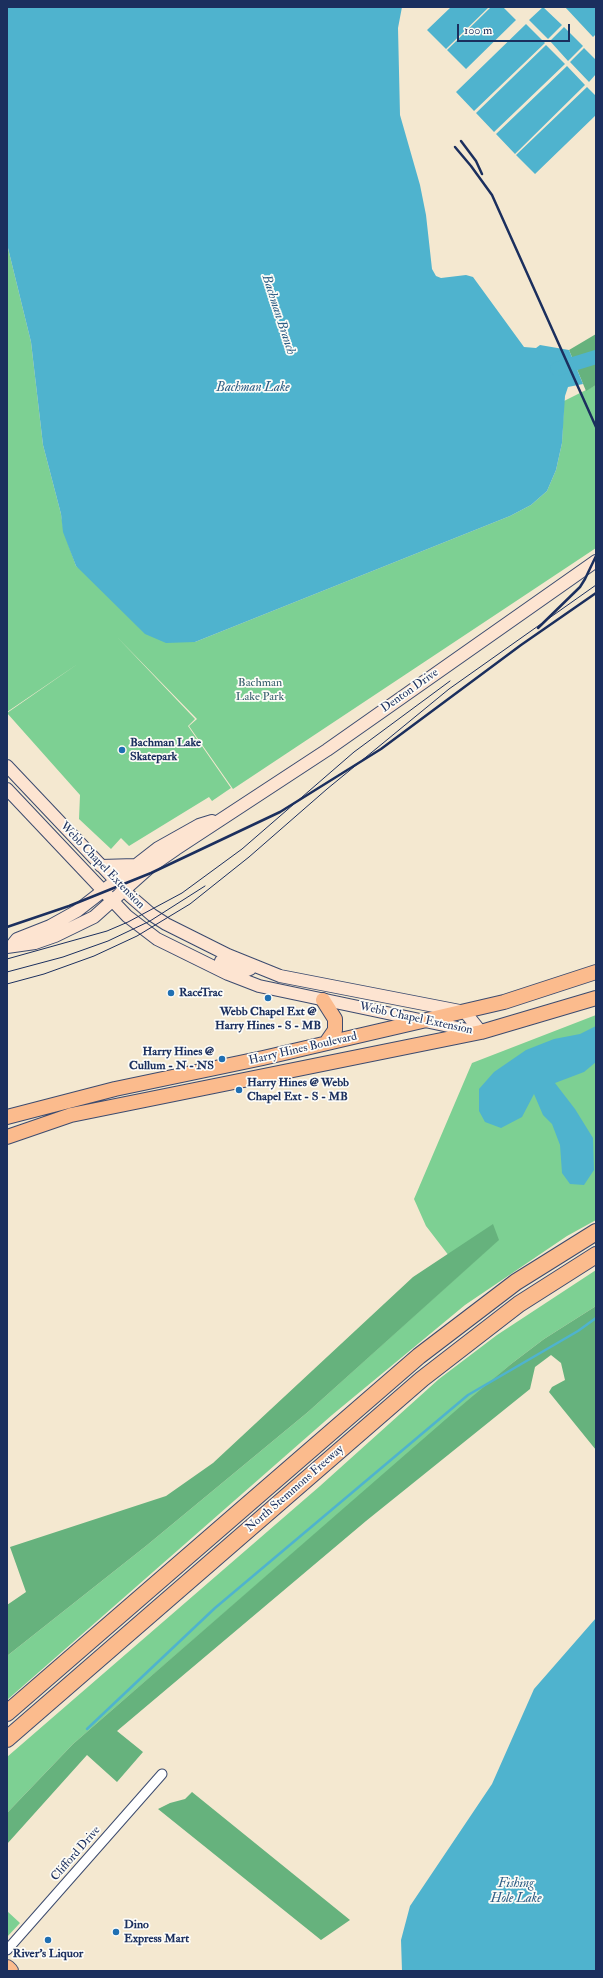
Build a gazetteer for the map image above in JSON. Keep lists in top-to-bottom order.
{
  "streets": {
    "highway": ["North Stemmons Freeway"],
    "main road": ["Denton Drive", "Webb Chapel Extension", "Harry Hines Boulevard"],
    "street": ["Clifford Drive"]
  },
  "crossings": [
    ["Denton Drive", "Webb Chapel Extension"],
    ["Webb Chapel Extension", "Harry Hines Boulevard"]
  ],
  "water": ["Bachman Branch", "Bachman Lake", "Fishing Hole Lake"],
  "parks": ["Bachman Lake Park"],
  "places": [
    "Bachman Lake Skatepark",
    "RaceTrac",
    "Webb Chapel Ext @ Harry Hines - S - MB",
    "Harry Hines @ Cullum - N - NS",
    "Harry Hines @ Webb Chapel Ext - S - MB",
    "Dino Express Mart",
    "River's Liquor"
  ],
  "scale_bar": "100 m"
}
